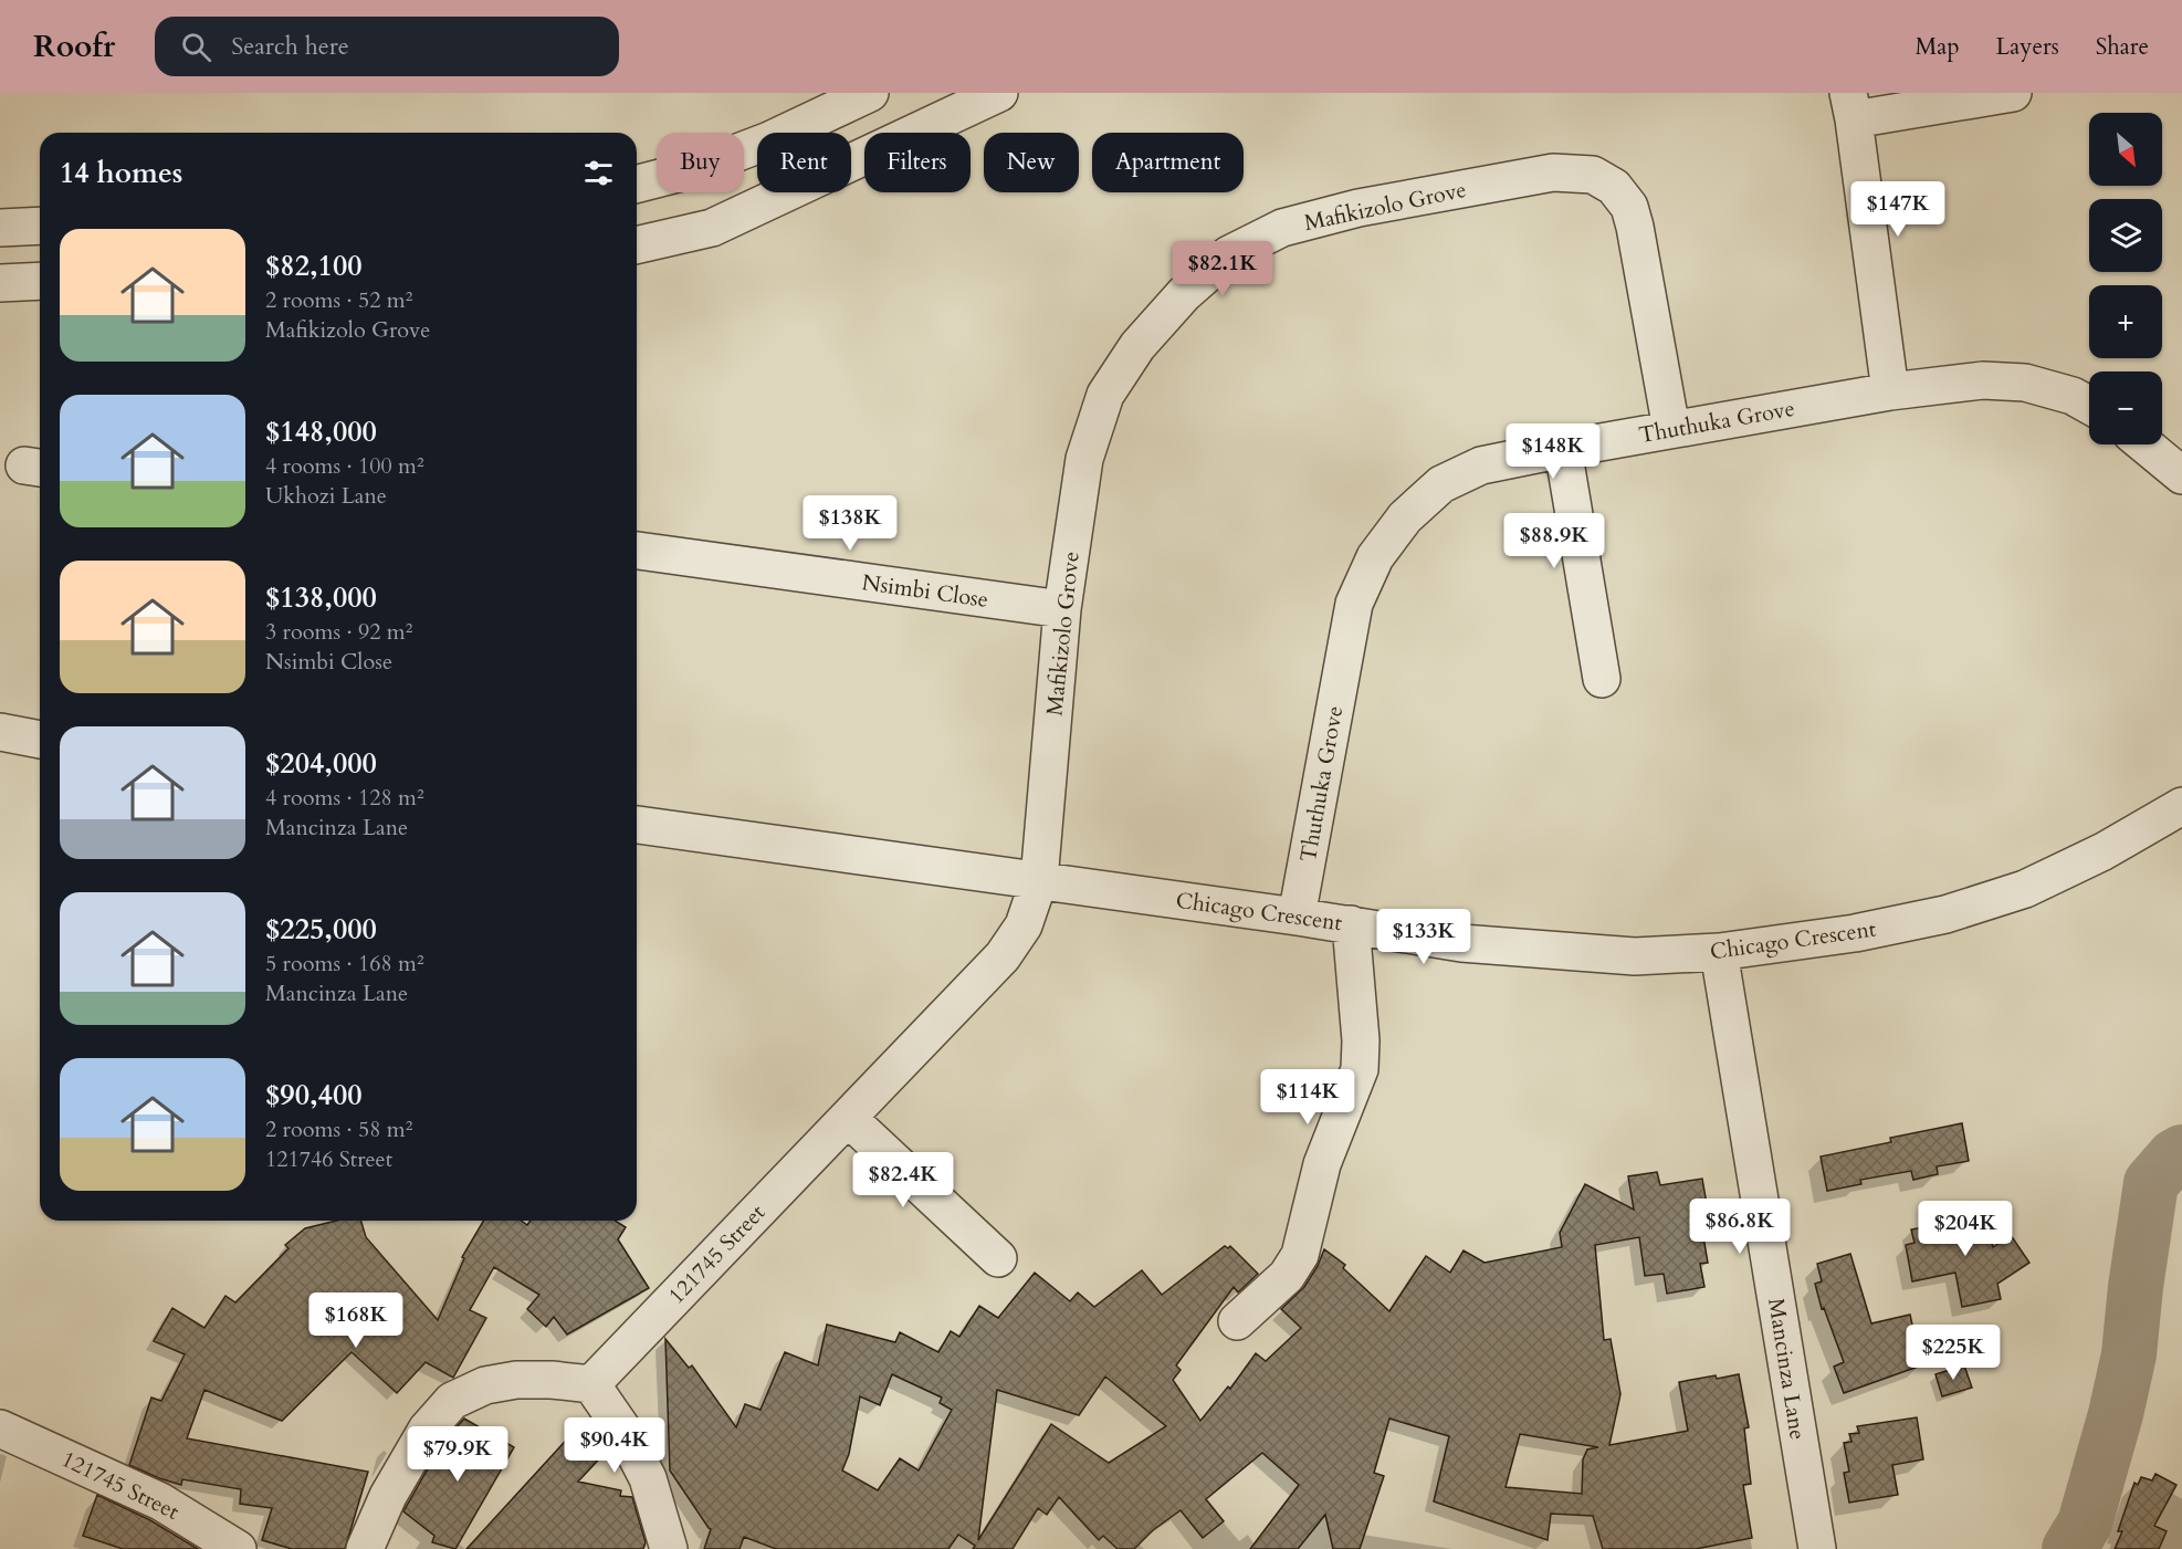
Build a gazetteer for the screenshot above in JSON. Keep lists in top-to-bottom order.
{
  "streets": {
    "street": [
      "Mafikizolo Grove",
      "Thuthuka Grove",
      "Nsimbi Close",
      "Chicago Crescent",
      "121745 Street",
      "Mancinza Lane"
    ]
  },
  "crossings": [
    ["Mafikizolo Grove", "Thuthuka Grove"],
    ["Mafikizolo Grove", "Nsimbi Close"],
    ["Mafikizolo Grove", "Chicago Crescent"],
    ["Mafikizolo Grove", "121745 Street"],
    ["Thuthuka Grove", "Chicago Crescent"],
    ["Chicago Crescent", "121745 Street"],
    ["Chicago Crescent", "Mancinza Lane"]
  ],
  "north": "bottom right",
  "page": {
    "header": "Roofr",
    "search": "Search here",
    "nav": ["Map", "Layers", "Share"],
    "map_buttons": ["+", "−"],
    "chip": [
      "Buy",
      "Rent",
      "Filters",
      "New",
      "Apartment"
    ],
    "heading": "14 homes",
    "price": [
      "$147K",
      "$82.1K",
      "$148K",
      "$138K",
      "$88.9K",
      "$133K",
      "$114K",
      "$82.4K",
      "$86.8K",
      "$204K",
      "$168K",
      "$225K",
      "$90.4K",
      "$79.9K"
    ],
    "list": [
      {
        "name": "$82,100",
        "note": "2 rooms · 52 m² · Mafikizolo Grove"
      },
      {
        "name": "$148,000",
        "note": "4 rooms · 100 m² · Ukhozi Lane"
      },
      {
        "name": "$138,000",
        "note": "3 rooms · 92 m² · Nsimbi Close"
      },
      {
        "name": "$204,000",
        "note": "4 rooms · 128 m² · Mancinza Lane"
      },
      {
        "name": "$225,000",
        "note": "5 rooms · 168 m² · Mancinza Lane"
      },
      {
        "name": "$90,400",
        "note": "2 rooms · 58 m² · 121746 Street"
      }
    ]
  }
}
